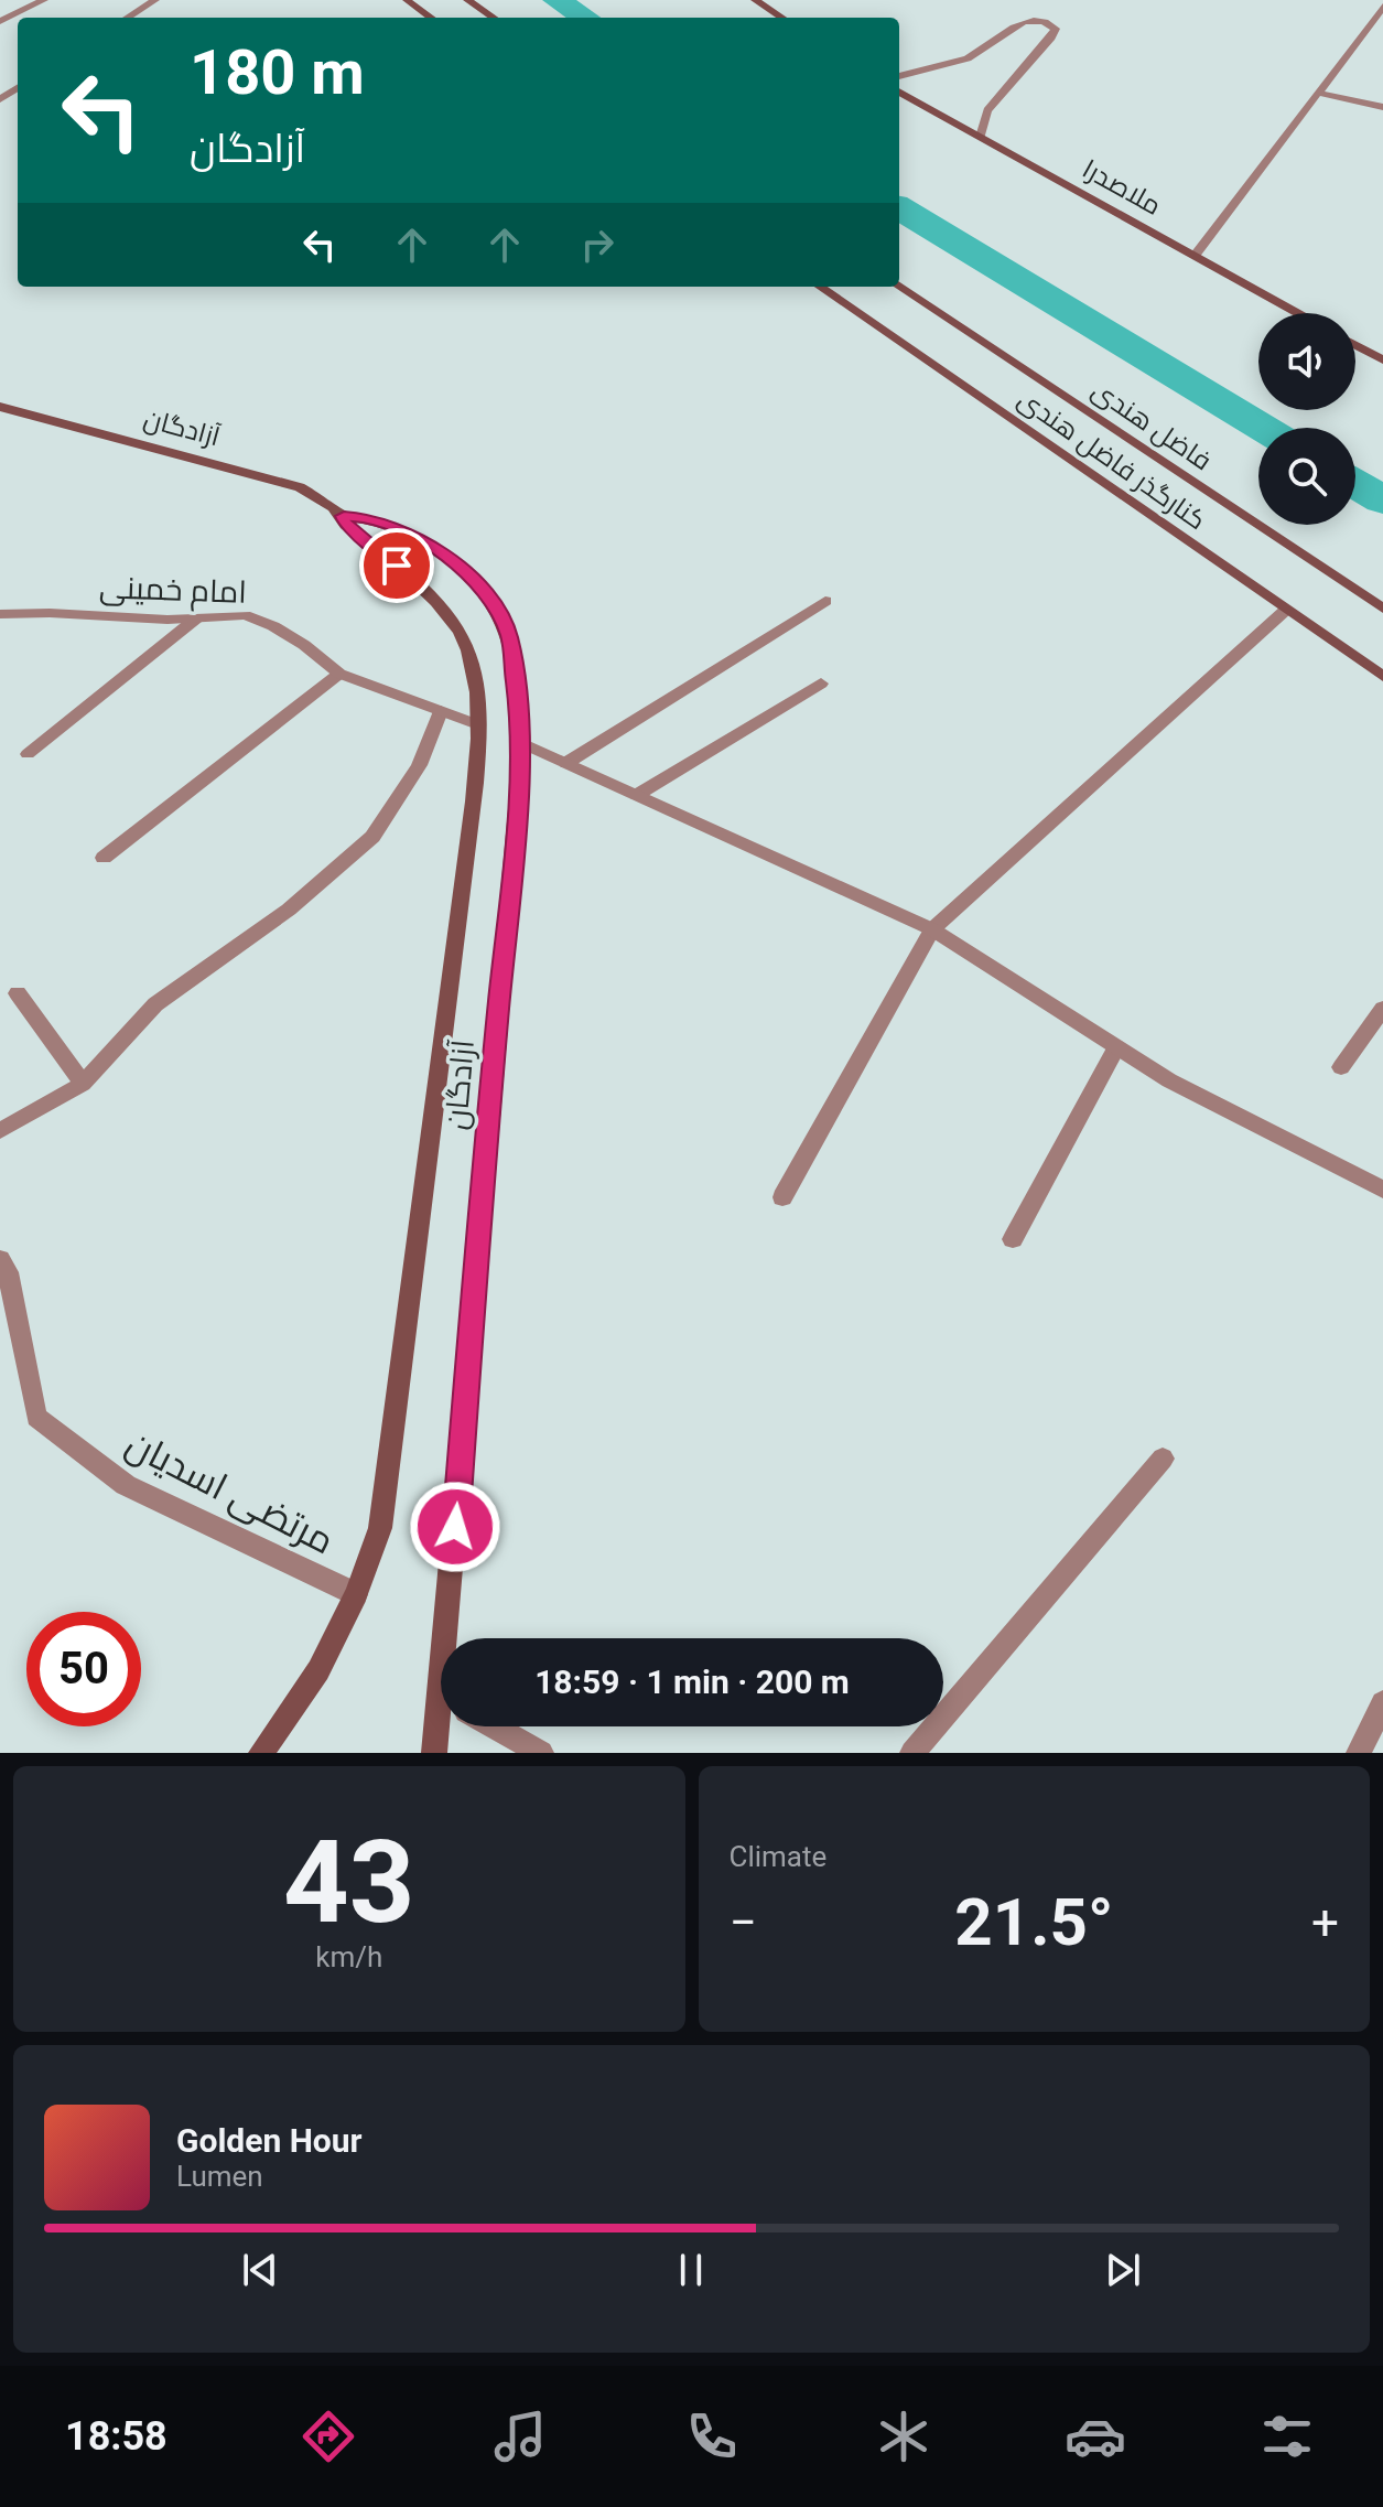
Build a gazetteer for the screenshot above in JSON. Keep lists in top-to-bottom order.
{
  "streets": {
    "main road": [
      "ملاصدرا",
      "فاضل هندی",
      "آزادگان",
      "کنارگذر فاضل هندی"
    ],
    "street": ["امام خمینی", "مرتضی اسدیان"]
  },
  "crossings": [
    ["آزادگان", "امام خمینی"],
    ["آزادگان", "مرتضی اسدیان"]
  ],
  "page": {
    "turn": ["180 m", "آزادگان"],
    "limit": "50",
    "trip": "18:59 · 1 min · 200 m",
    "tile": [
      ["43", "km/h"],
      "Climate"
    ],
    "heat": ["−", "21.5°", "+"],
    "song": ["Golden Hour", "Lumen"],
    "tabs": "18:58"
  }
}
